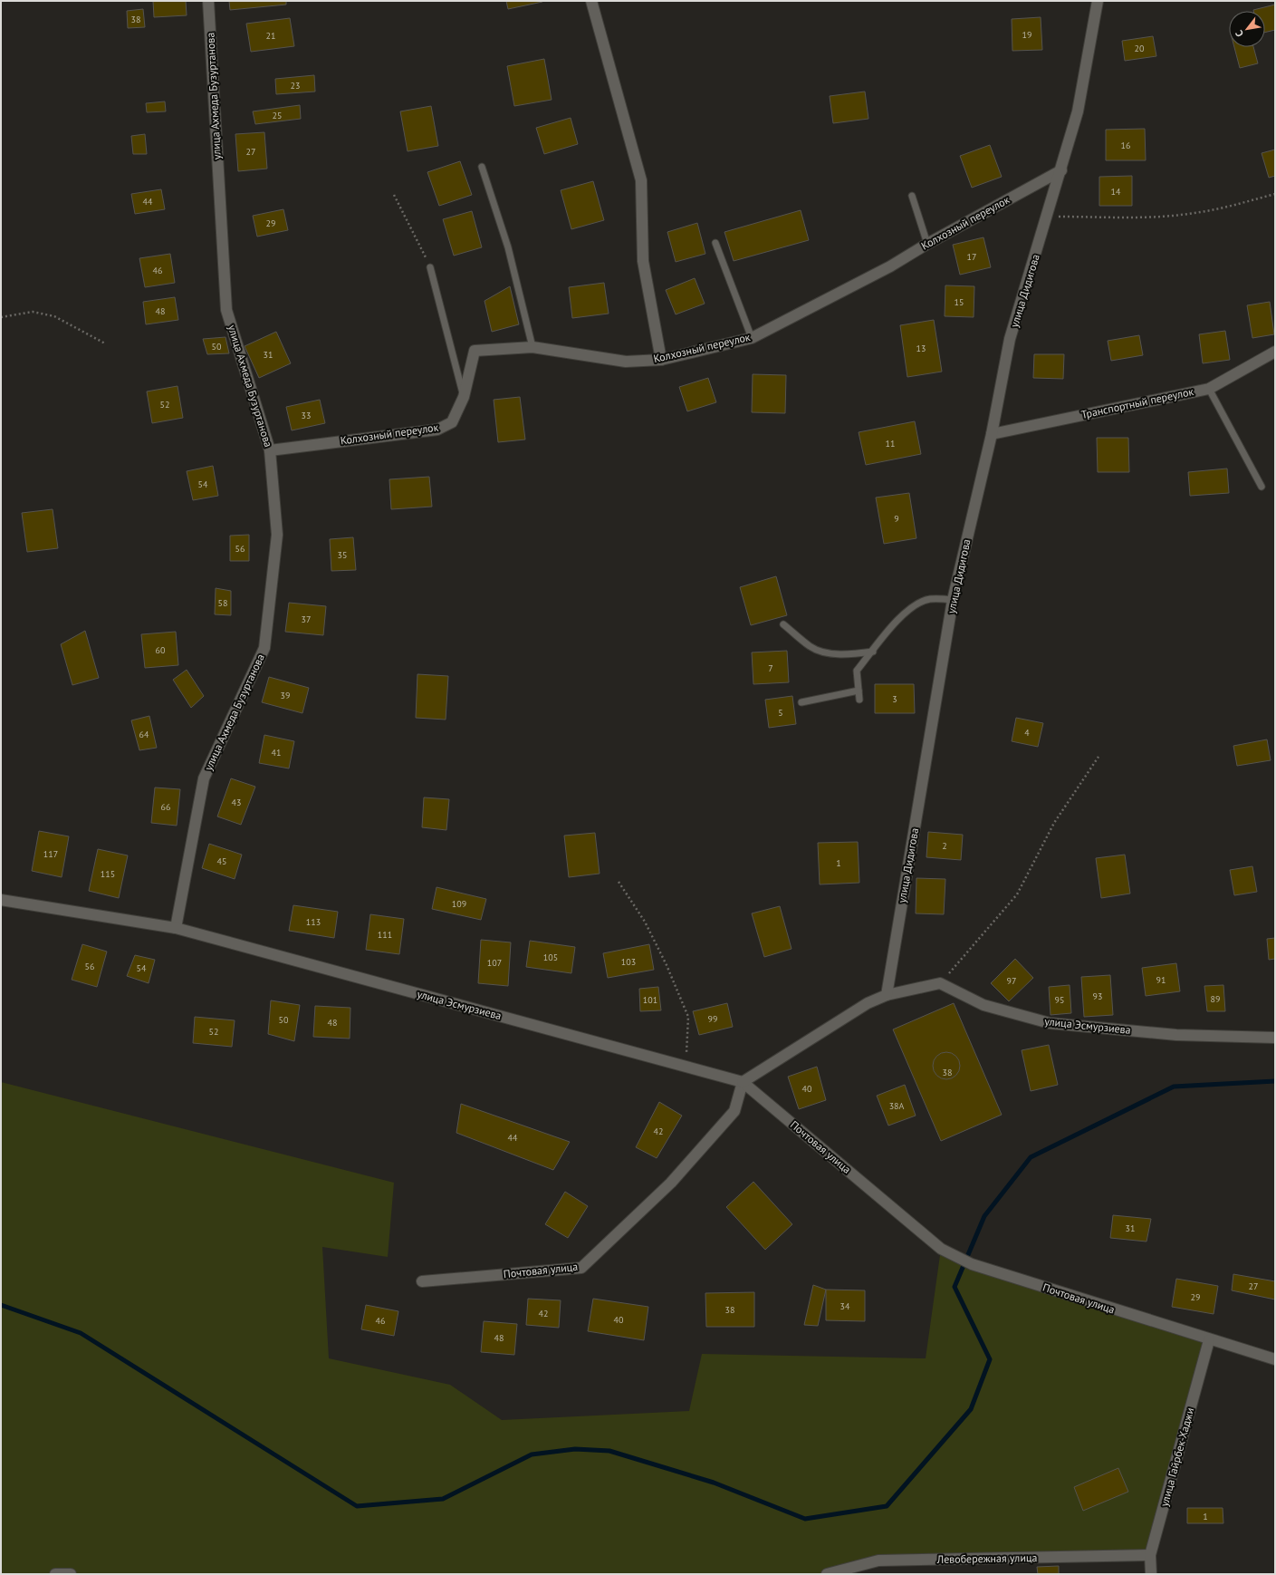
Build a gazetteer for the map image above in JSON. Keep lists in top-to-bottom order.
{
  "streets": {
    "street": [
      "улица Ахмеда Бузуртанова",
      "Колхозный переулок",
      "улица Дидигова",
      "Транспортный переулок",
      "улица Эсмурзиева",
      "Почтовая улица",
      "улица Гайрбек-Хаджи",
      "Левобережная улица"
    ]
  },
  "crossings": [
    ["улица Ахмеда Бузуртанова", "Колхозный переулок"],
    ["улица Ахмеда Бузуртанова", "улица Эсмурзиева"],
    ["Колхозный переулок", "улица Дидигова"],
    ["улица Дидигова", "Транспортный переулок"],
    ["улица Эсмурзиева", "Почтовая улица"],
    ["Почтовая улица", "улица Гайрбек-Хаджи"],
    ["улица Гайрбек-Хаджи", "Левобережная улица"]
  ],
  "house_numbers": [
    "38",
    "19",
    "21",
    "20",
    "23",
    "25",
    "16",
    "27",
    "14",
    "44",
    "29",
    "17",
    "46",
    "15",
    "48",
    "50",
    "13",
    "31",
    "52",
    "33",
    "11",
    "54",
    "9",
    "56",
    "35",
    "58",
    "37",
    "60",
    "7",
    "39",
    "3",
    "5",
    "4",
    "64",
    "41",
    "43",
    "66",
    "2",
    "117",
    "45",
    "1",
    "115",
    "109",
    "113",
    "111",
    "105",
    "103",
    "107",
    "56",
    "54",
    "91",
    "97",
    "93",
    "89",
    "101",
    "95",
    "99",
    "50",
    "48",
    "52",
    "38",
    "40",
    "38А",
    "42",
    "44",
    "31",
    "27",
    "29",
    "34",
    "38",
    "42",
    "40",
    "46",
    "48",
    "1"
  ],
  "north": "bottom left"
}
